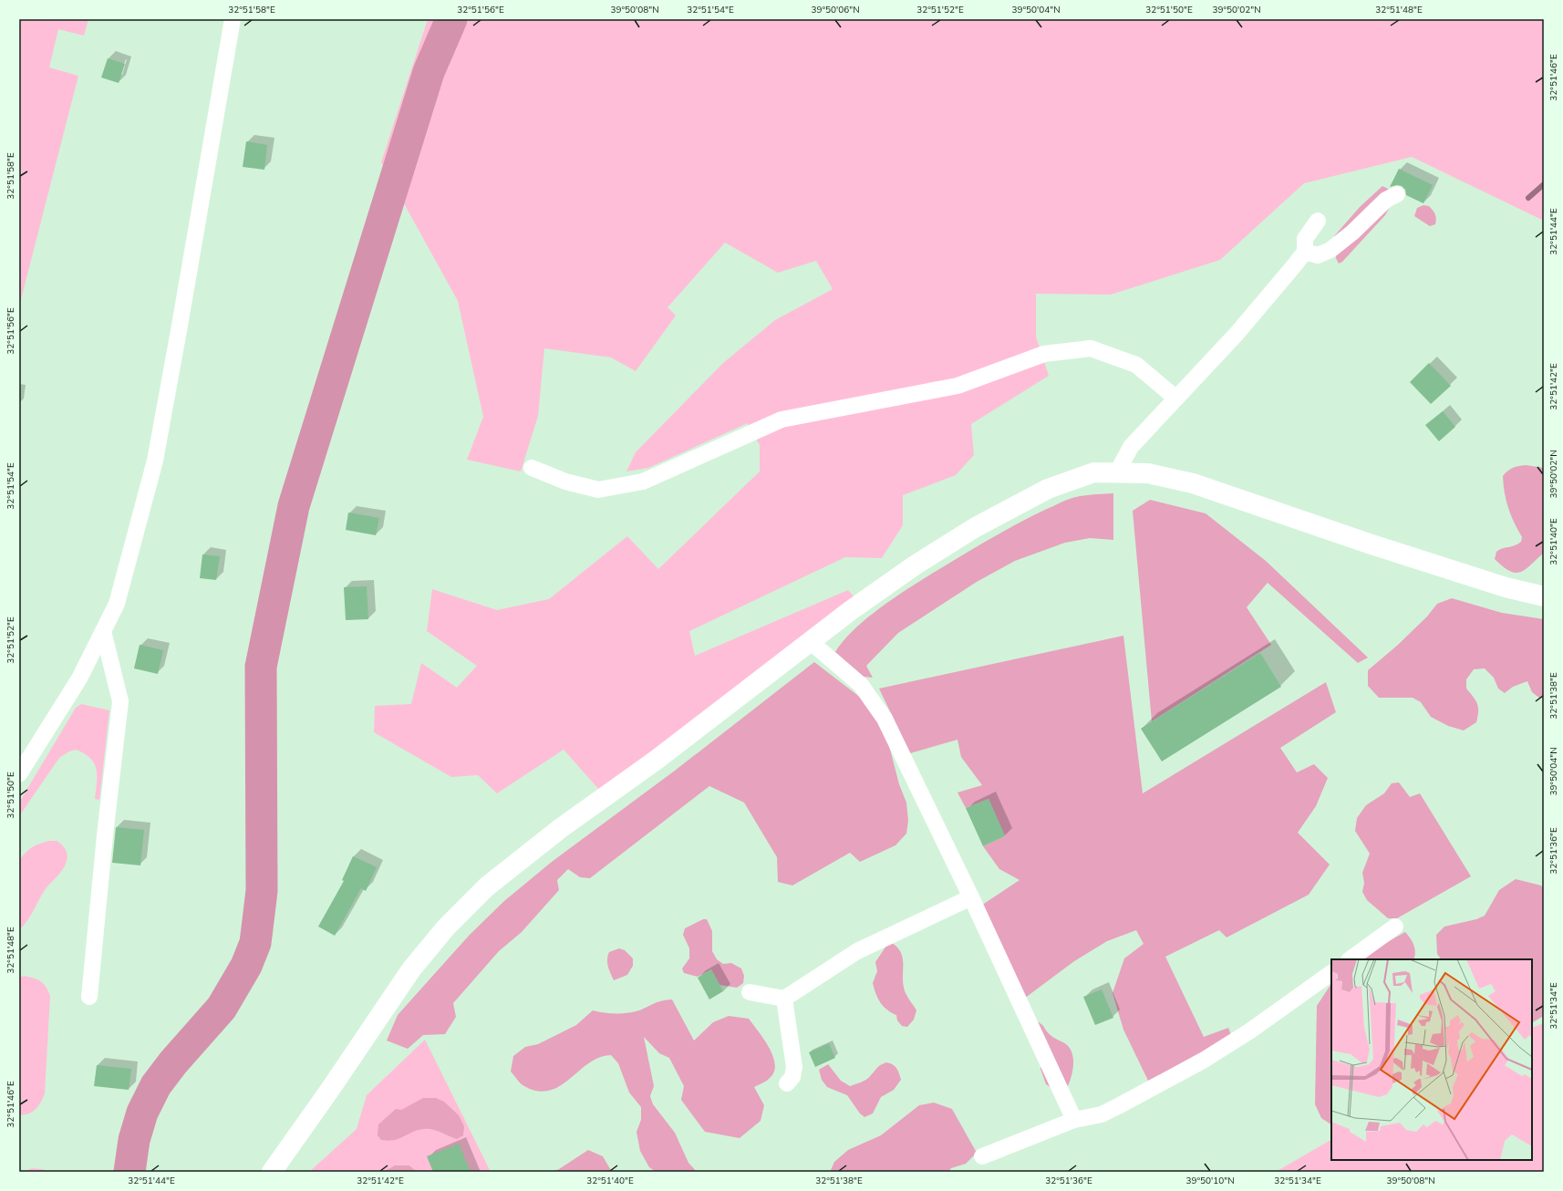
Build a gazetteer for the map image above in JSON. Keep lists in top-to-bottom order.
{
  "coordinates": [
    "32°51'58\"E",
    "32°51'56\"E",
    "39°50'08\"N",
    "32°51'54\"E",
    "39°50'06\"N",
    "32°51'52\"E",
    "39°50'04\"N",
    "32°51'50\"E",
    "39°50'02\"N",
    "32°51'48\"E",
    "32°51'46\"E",
    "32°51'44\"E",
    "32°51'42\"E",
    "32°51'40\"E",
    "32°51'38\"E",
    "32°51'36\"E",
    "32°51'34\"E",
    "39°50'10\"N"
  ]
}
